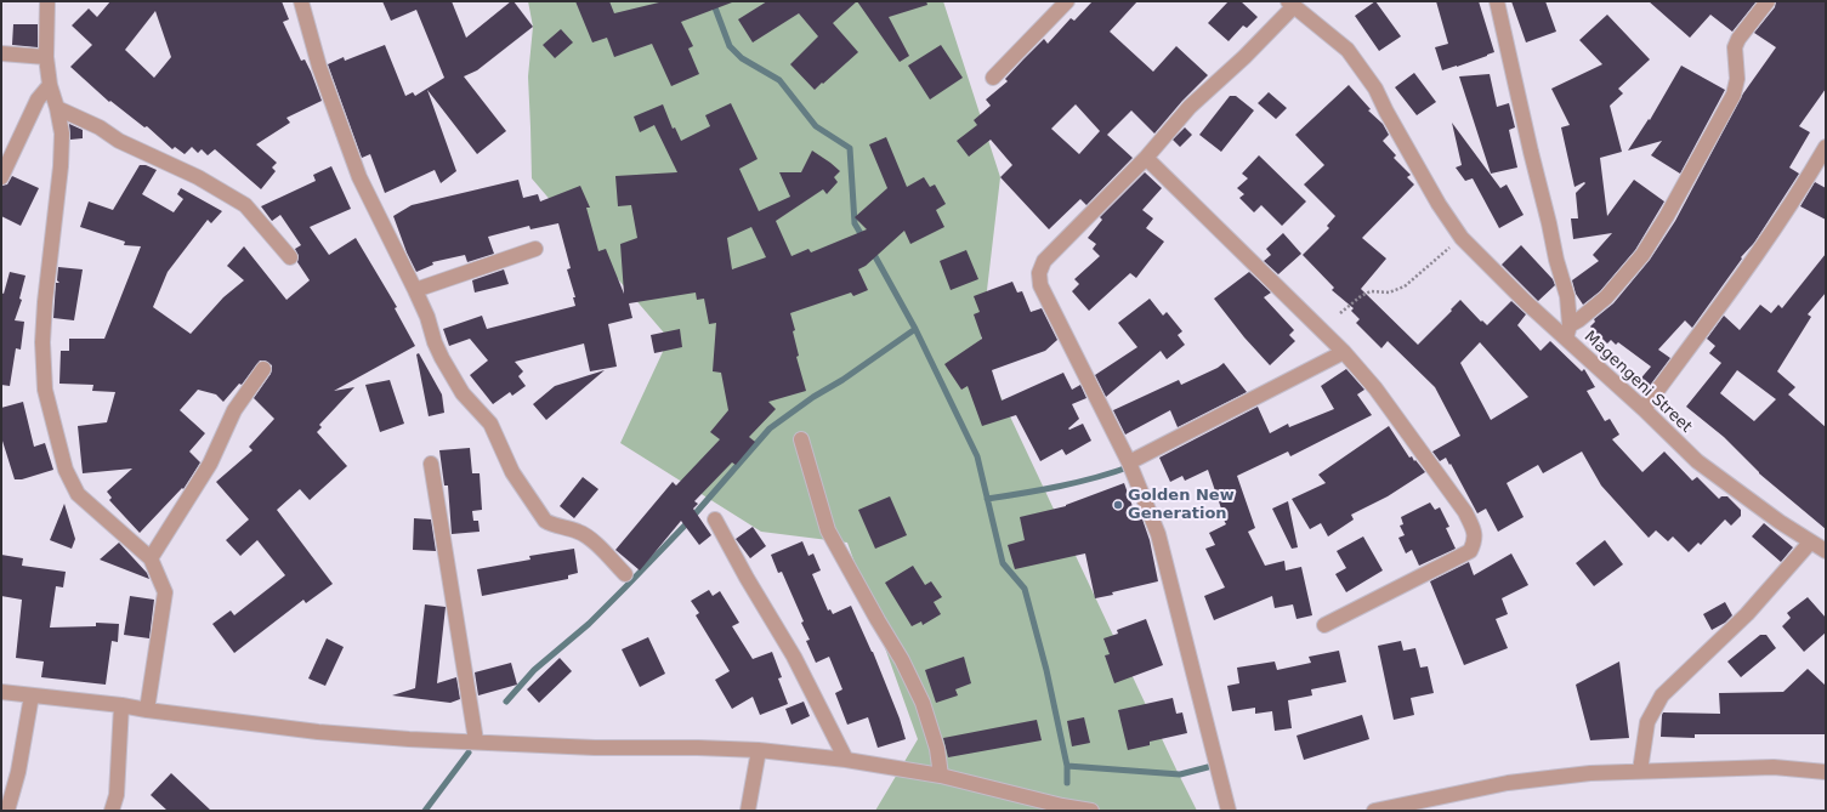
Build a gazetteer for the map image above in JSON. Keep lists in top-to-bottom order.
{
  "streets": {
    "street": ["Magengeni Street"]
  },
  "places": ["Golden New Generation"]
}
